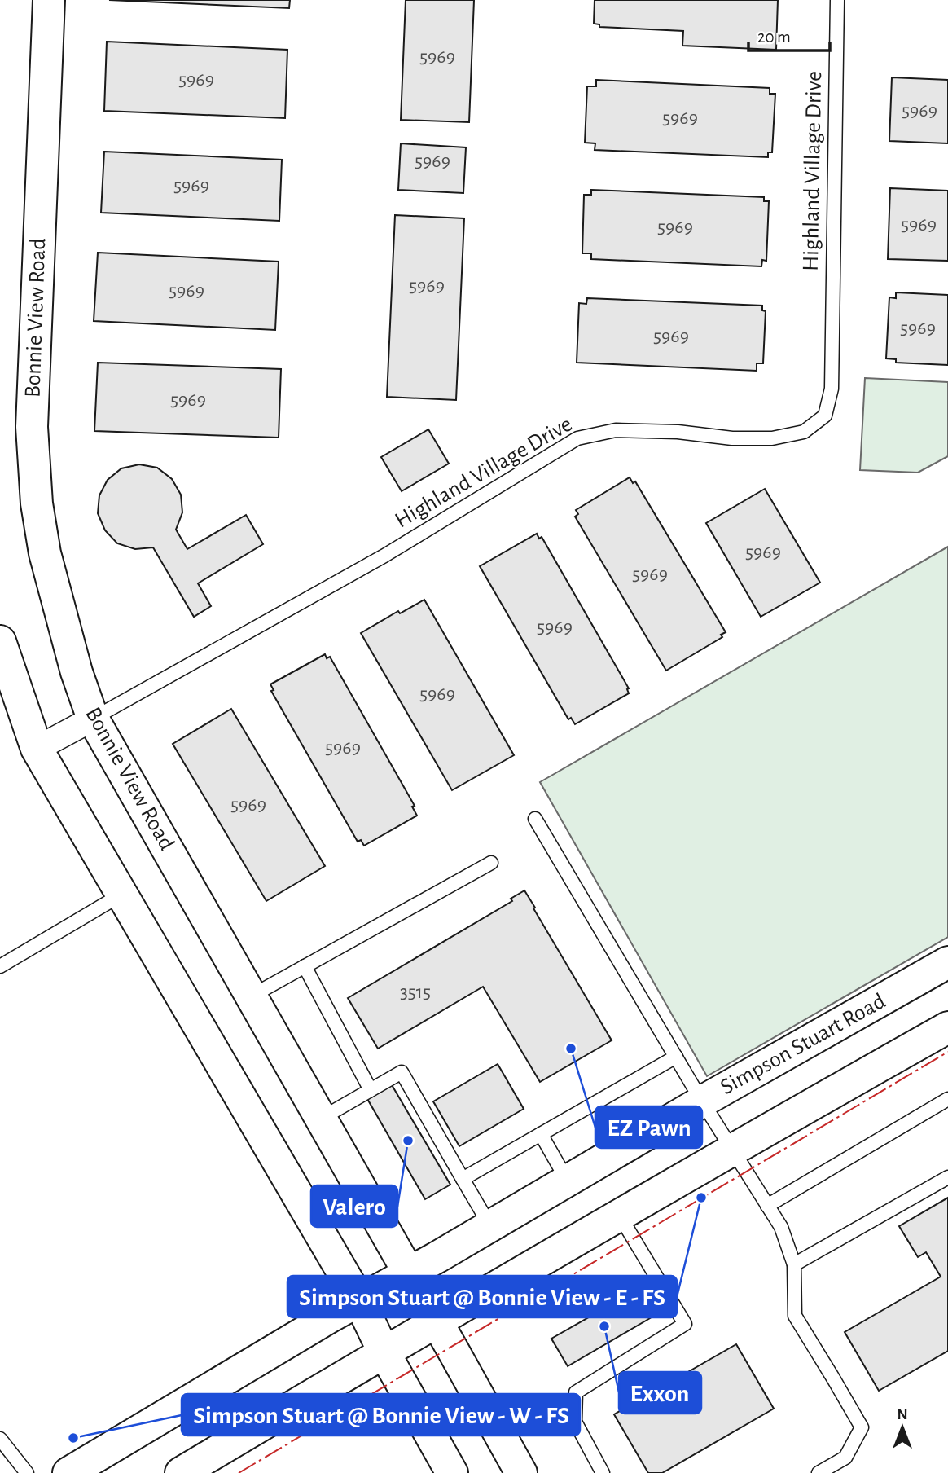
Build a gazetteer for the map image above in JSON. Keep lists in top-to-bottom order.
{
  "streets": {
    "main road": ["Bonnie View Road", "Simpson Stuart Road"],
    "lane": ["Highland Village Drive"]
  },
  "crossings": [
    ["Highland Village Drive", "Bonnie View Road"],
    ["Bonnie View Road", "Simpson Stuart Road"]
  ],
  "places": [
    "EZ Pawn",
    "Valero",
    "Simpson Stuart @ Bonnie View - E - FS",
    "Exxon",
    "Simpson Stuart @ Bonnie View - W - FS"
  ],
  "house_numbers": [
    "5969",
    "5969",
    "5969",
    "5969",
    "5969",
    "5969",
    "5969",
    "5969",
    "5969",
    "5969",
    "5969",
    "5969",
    "5969",
    "5969",
    "5969",
    "5969",
    "5969",
    "5969",
    "5969",
    "3515"
  ],
  "scale_bar": "20 m",
  "north": "top"
}
